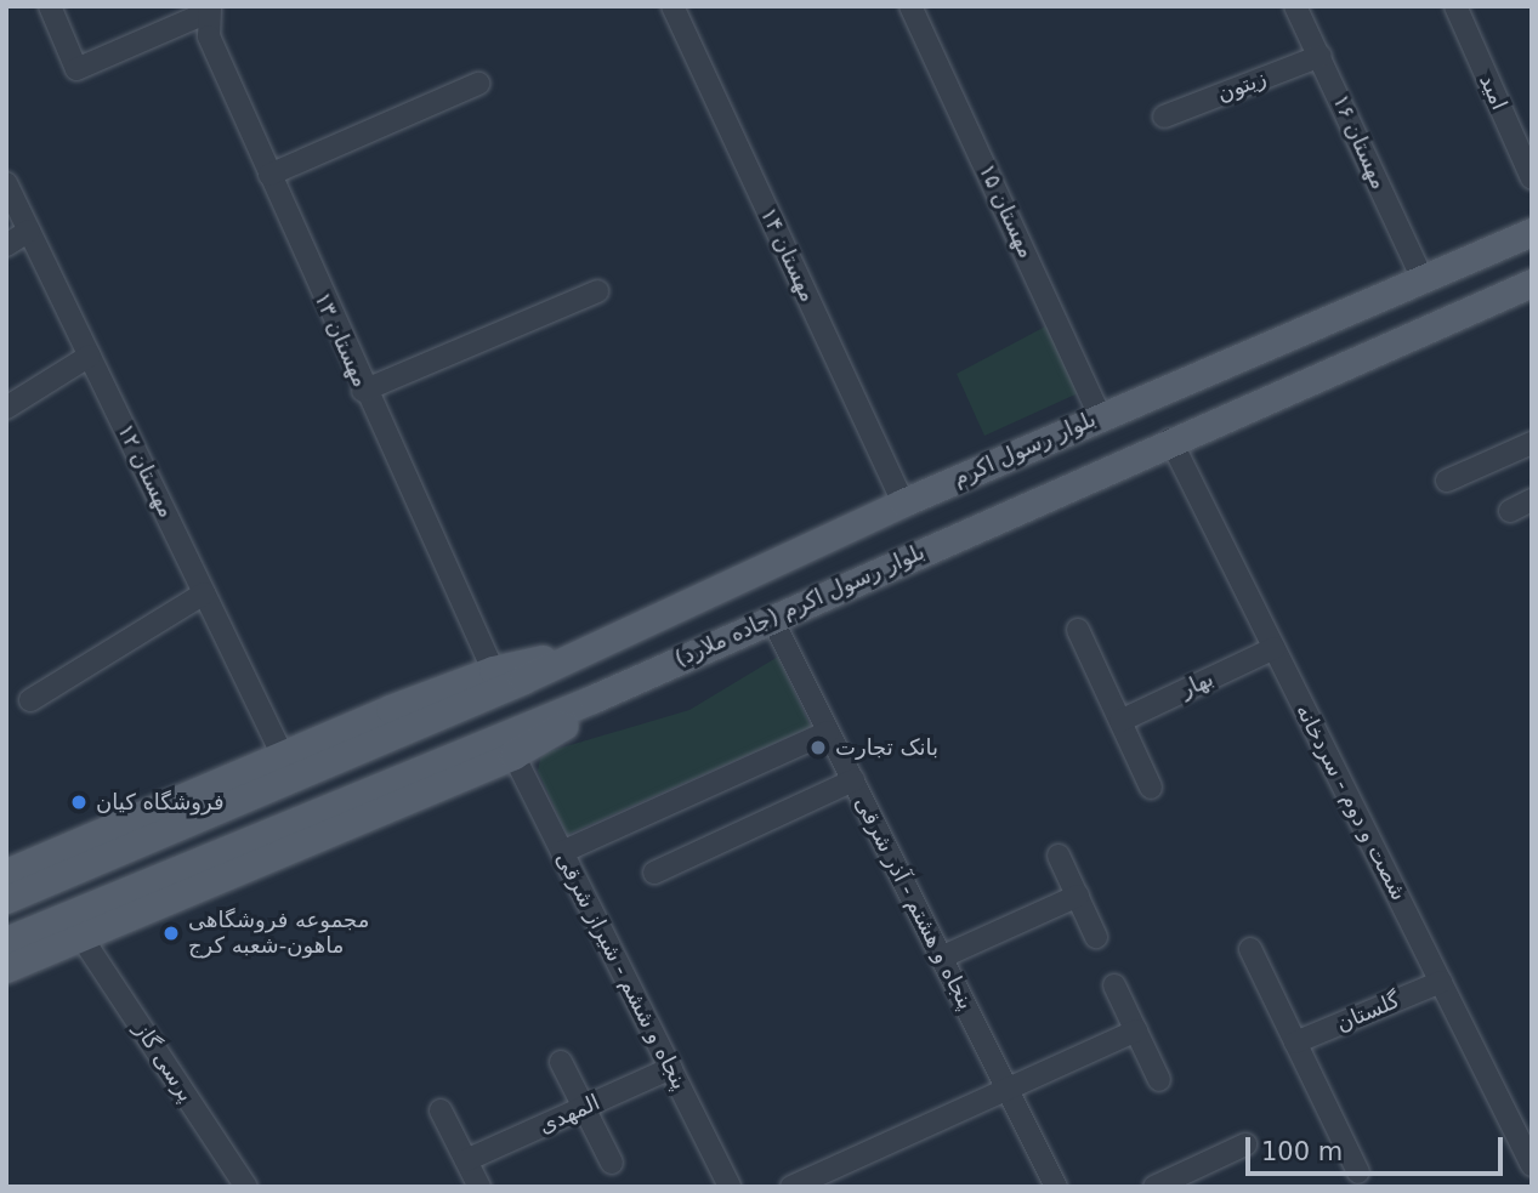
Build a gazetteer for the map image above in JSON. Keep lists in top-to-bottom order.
{
  "streets": {
    "main road": ["بلوار رسول اکرم", "بلوار رسول اکرم (جاده ملارد)"],
    "street": [
      "زیتون",
      "امید",
      "مهستان ۱۶",
      "مهستان ۱۵",
      "مهستان ۱۴",
      "مهستان ۱۳",
      "مهستان ۱۲",
      "بهار",
      "شصت و دوم - سردخانه",
      "پنجاه و هشتم - آذر شرقی",
      "پنجاه و ششم - شیراز شرقی",
      "گلستان",
      "پرسی گاز",
      "المهدی"
    ]
  },
  "crossings": [
    ["زیتون", "مهستان ۱۶"],
    ["مهستان ۱۶", "بلوار رسول اکرم"],
    ["مهستان ۱۵", "بلوار رسول اکرم"],
    ["مهستان ۱۴", "بلوار رسول اکرم"],
    ["بلوار رسول اکرم (جاده ملارد)", "شصت و دوم - سردخانه"],
    ["بلوار رسول اکرم (جاده ملارد)", "پنجاه و هشتم - آذر شرقی"],
    ["بهار", "شصت و دوم - سردخانه"],
    ["شصت و دوم - سردخانه", "گلستان"],
    ["پنجاه و ششم - شیراز شرقی", "المهدی"]
  ],
  "places": ["بانک تجارت", "فروشگاه کیان", "مجموعه فروشگاهی ماهون-شعبه کرج"],
  "scale_bar": "100 m"
}
